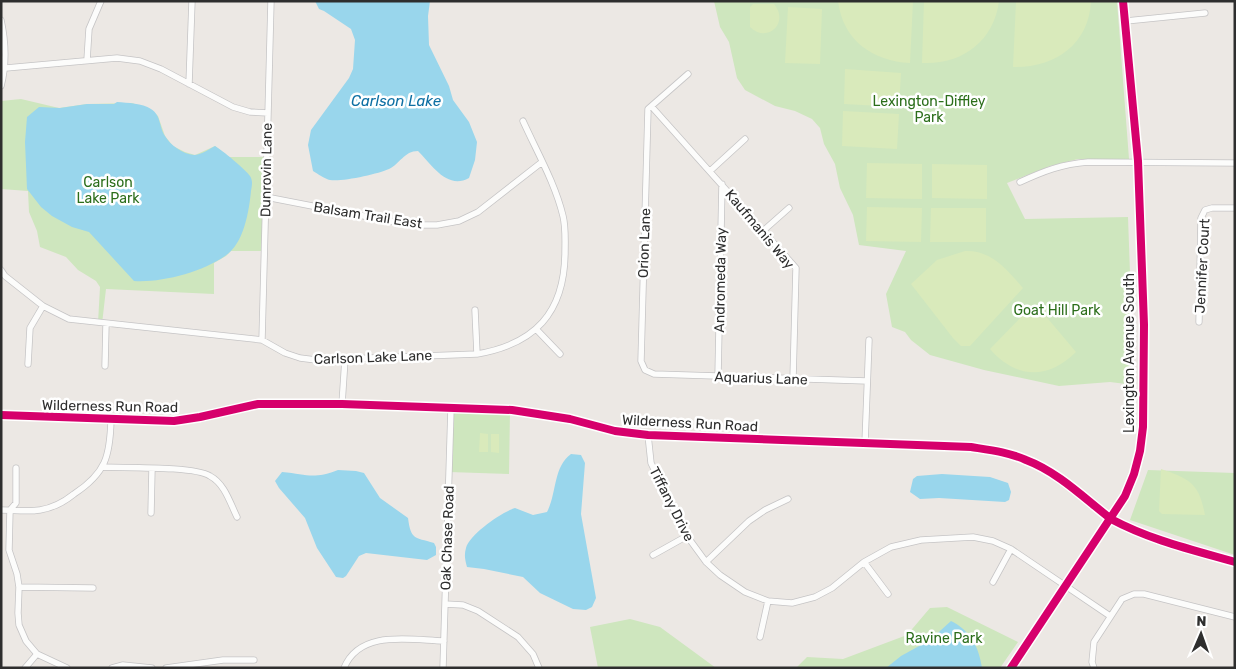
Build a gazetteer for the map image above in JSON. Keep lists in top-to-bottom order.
{
  "streets": {
    "street": [
      "Dunrovin Lane",
      "Balsam Trail East",
      "Kaufmanis Way",
      "Orion Lane",
      "Jennifer Court",
      "Andromeda Way",
      "Lexington Avenue South",
      "Carlson Lake Lane",
      "Aquarius Lane",
      "Wilderness Run Road",
      "Tiffany Drive",
      "Oak Chase Road"
    ]
  },
  "crossings": [
    ["Dunrovin Lane", "Balsam Trail East"],
    ["Dunrovin Lane", "Carlson Lake Lane"],
    ["Balsam Trail East", "Carlson Lake Lane"],
    ["Kaufmanis Way", "Orion Lane"],
    ["Kaufmanis Way", "Andromeda Way"],
    ["Kaufmanis Way", "Aquarius Lane"],
    ["Orion Lane", "Aquarius Lane"],
    ["Andromeda Way", "Aquarius Lane"],
    ["Lexington Avenue South", "Wilderness Run Road"],
    ["Lexington Avenue South", "Tiffany Drive"],
    ["Wilderness Run Road", "Tiffany Drive"],
    ["Wilderness Run Road", "Oak Chase Road"]
  ],
  "water": ["Carlson Lake"],
  "parks": [
    "Lexington-Diffley Park",
    "Carlson Lake Park",
    "Goat Hill Park",
    "Ravine Park"
  ],
  "north": "top"
}
